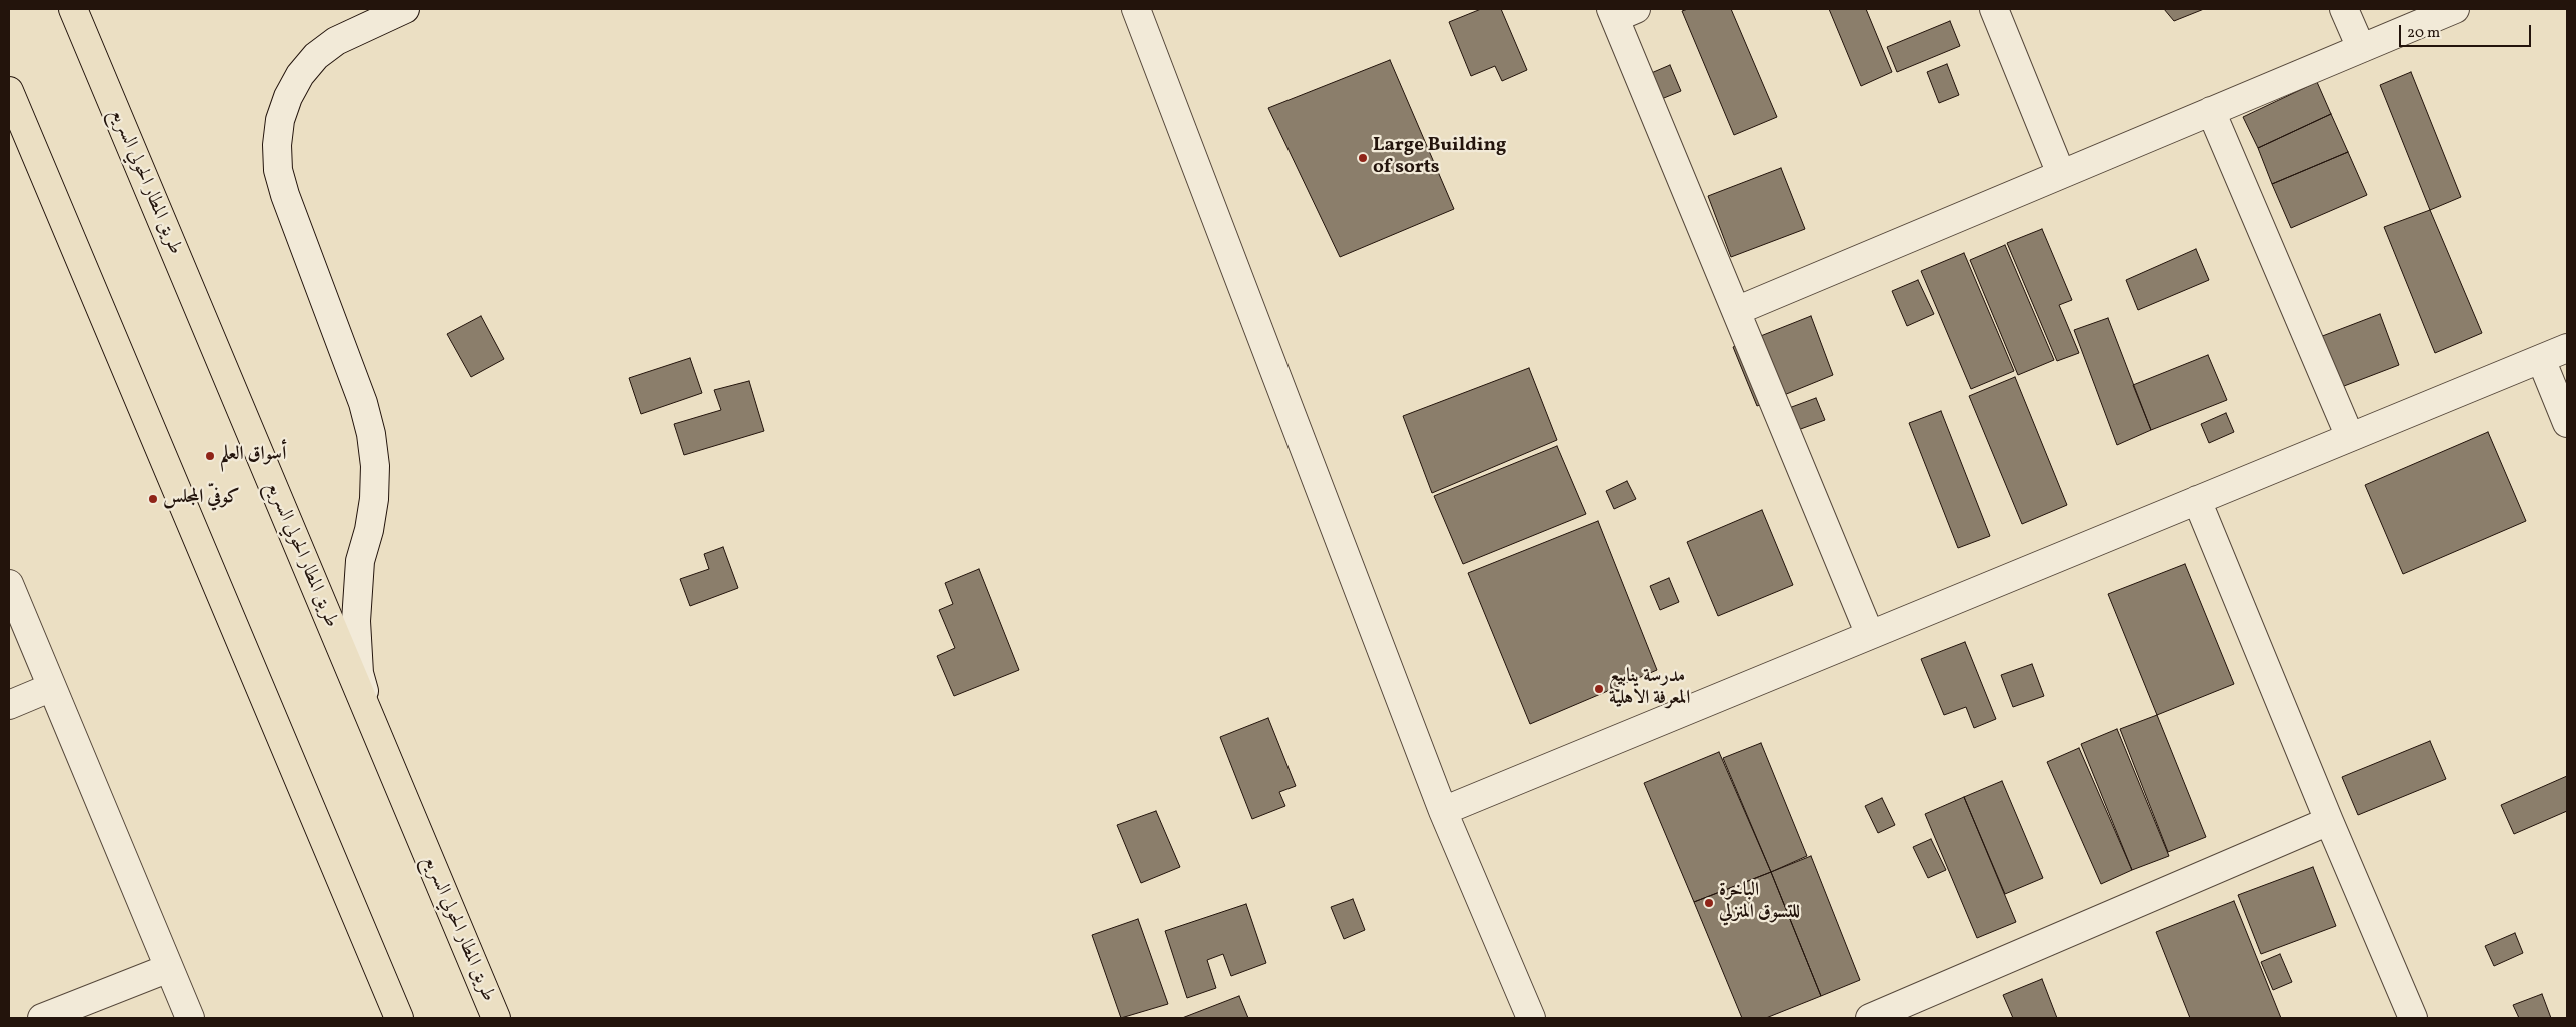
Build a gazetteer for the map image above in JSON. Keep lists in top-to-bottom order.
{
  "streets": {
    "highway": ["طريق المطار الحولي السريع"]
  },
  "places": [
    "Large Building of sorts",
    "أسواق العلم",
    "كوفيّ المجلس",
    "مدرسة ينابيع المعرفة الاهلية",
    "الباخرة للتسوق المنزلي"
  ],
  "scale_bar": "20 m"
}
